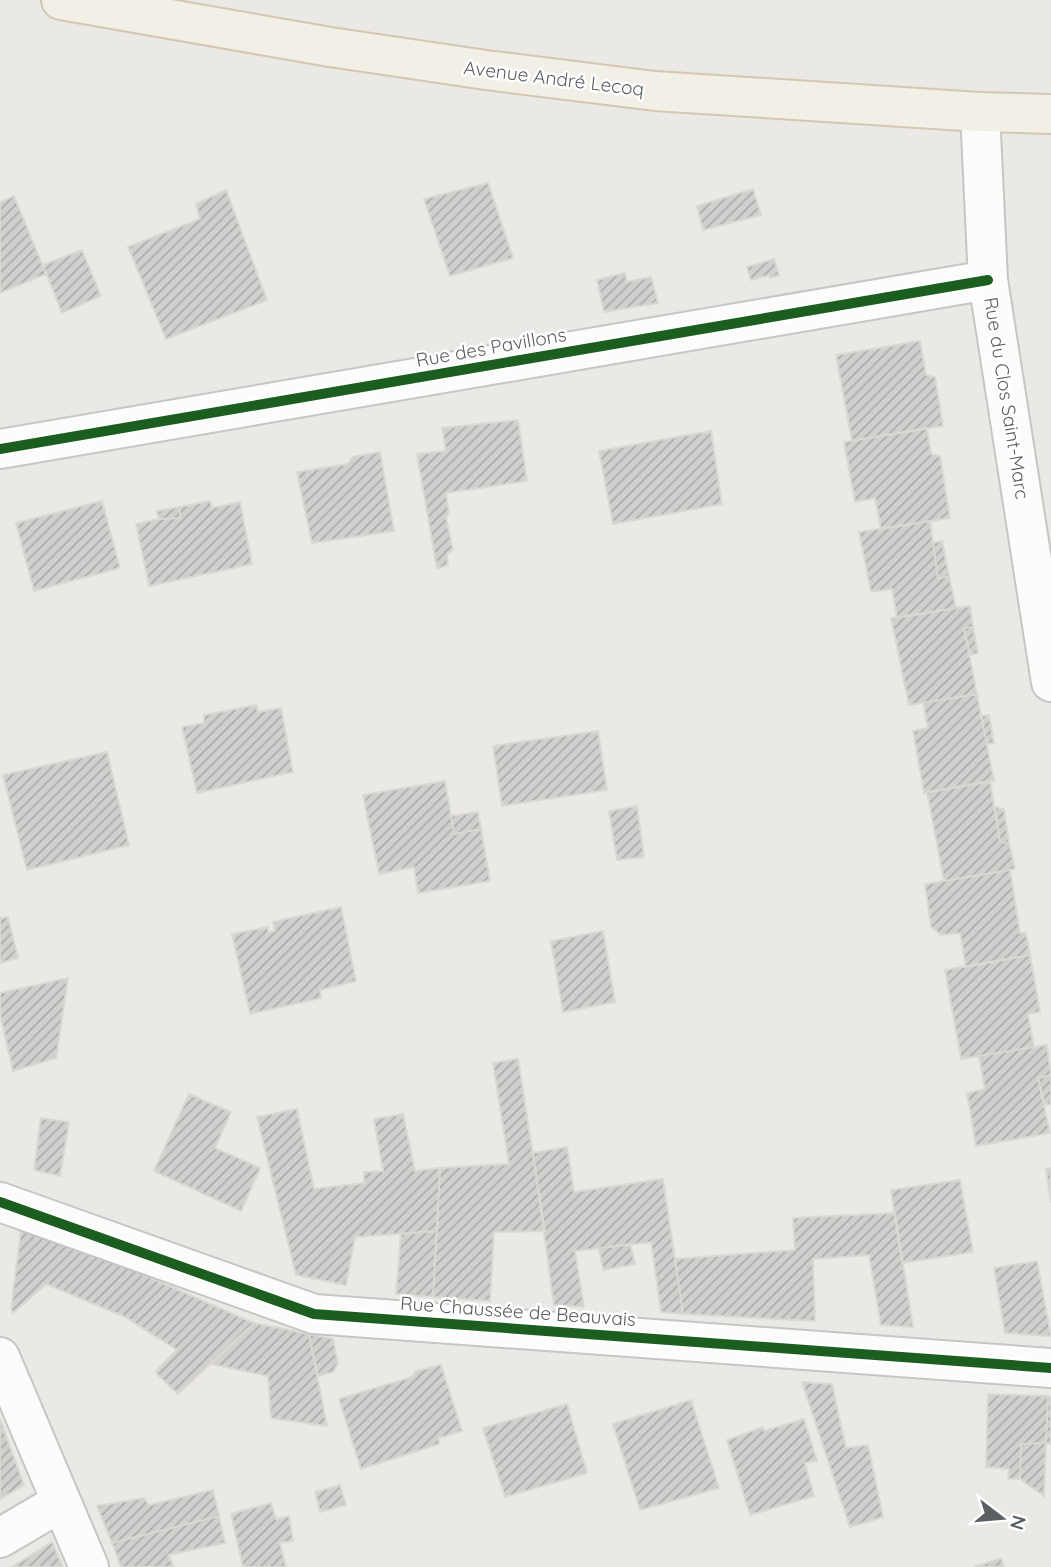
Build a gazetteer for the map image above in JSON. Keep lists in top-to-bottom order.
{
  "streets": {
    "main road": ["Avenue André Lecoq"],
    "street": ["Rue des Pavillons", "Rue du Clos Saint-Marc", "Rue Chaussée de Beauvais"]
  },
  "crossings": [
    ["Avenue André Lecoq", "Rue du Clos Saint-Marc"],
    ["Rue des Pavillons", "Rue du Clos Saint-Marc"]
  ],
  "north": "right"
}
